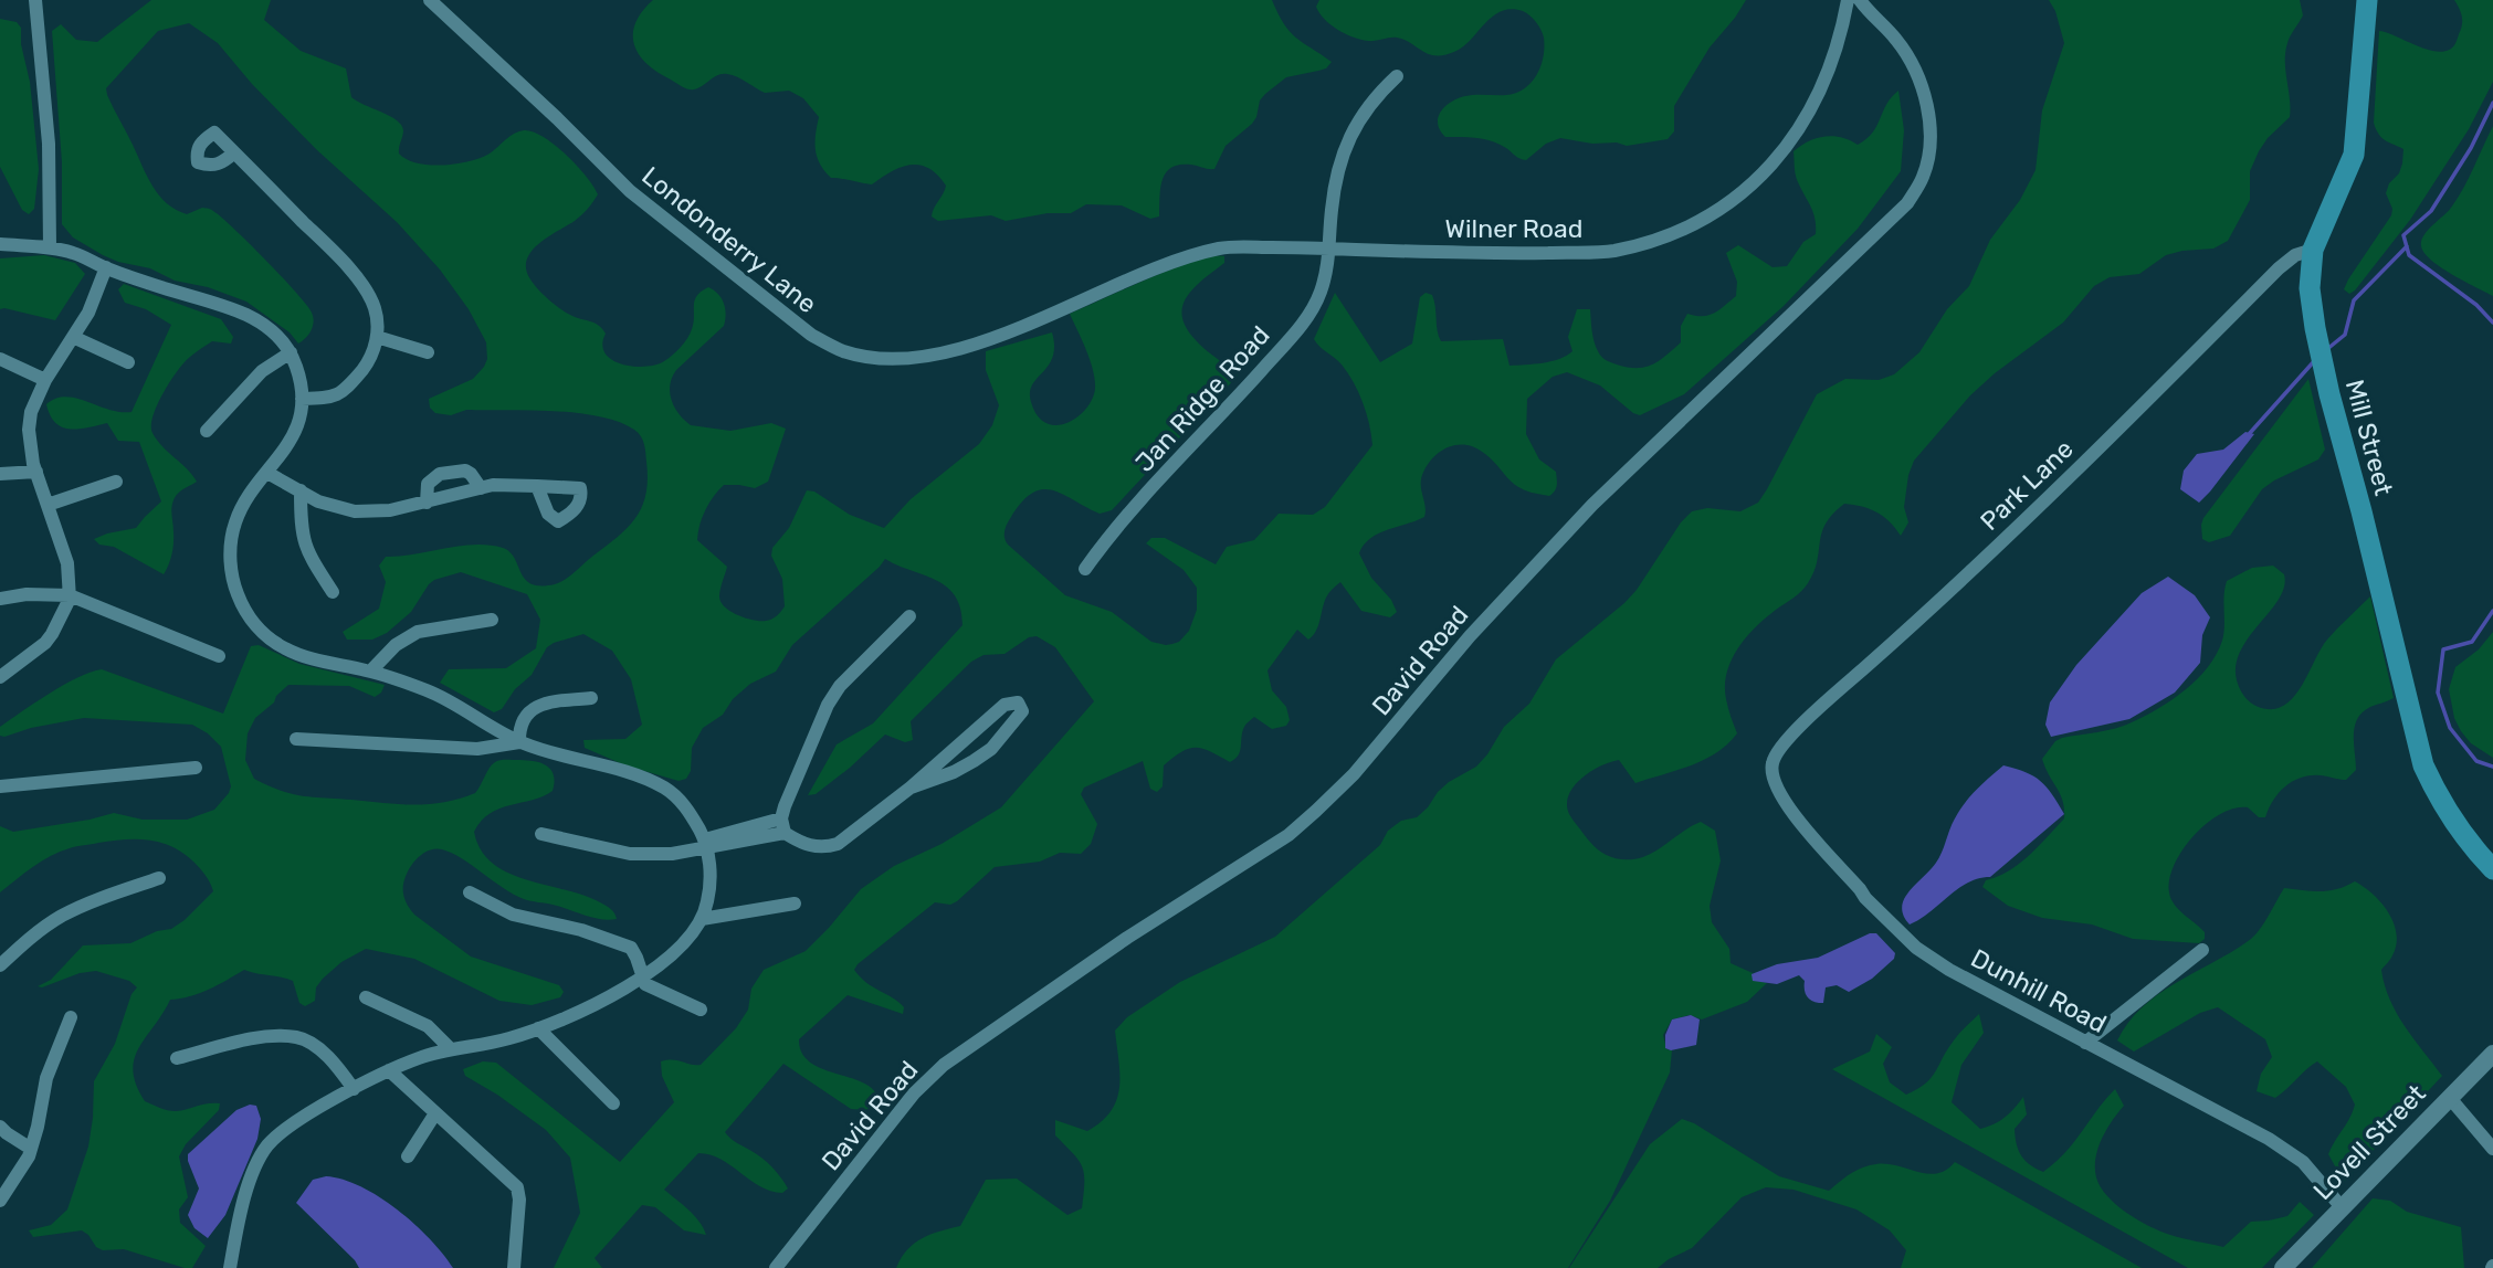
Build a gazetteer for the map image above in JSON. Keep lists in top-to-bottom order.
{
  "streets": {
    "main road": ["Mill Street"],
    "street": [
      "Wilner Road",
      "Londonderry Lane",
      "Jan Ridge Road",
      "Park Lane",
      "David Road",
      "Dunhill Road",
      "Lovell Street"
    ]
  },
  "crossings": [
    ["Wilner Road", "Londonderry Lane"],
    ["Wilner Road", "Jan Ridge Road"],
    ["Mill Street", "Park Lane"],
    ["Park Lane", "Dunhill Road"],
    ["Dunhill Road", "Lovell Street"]
  ]
}
